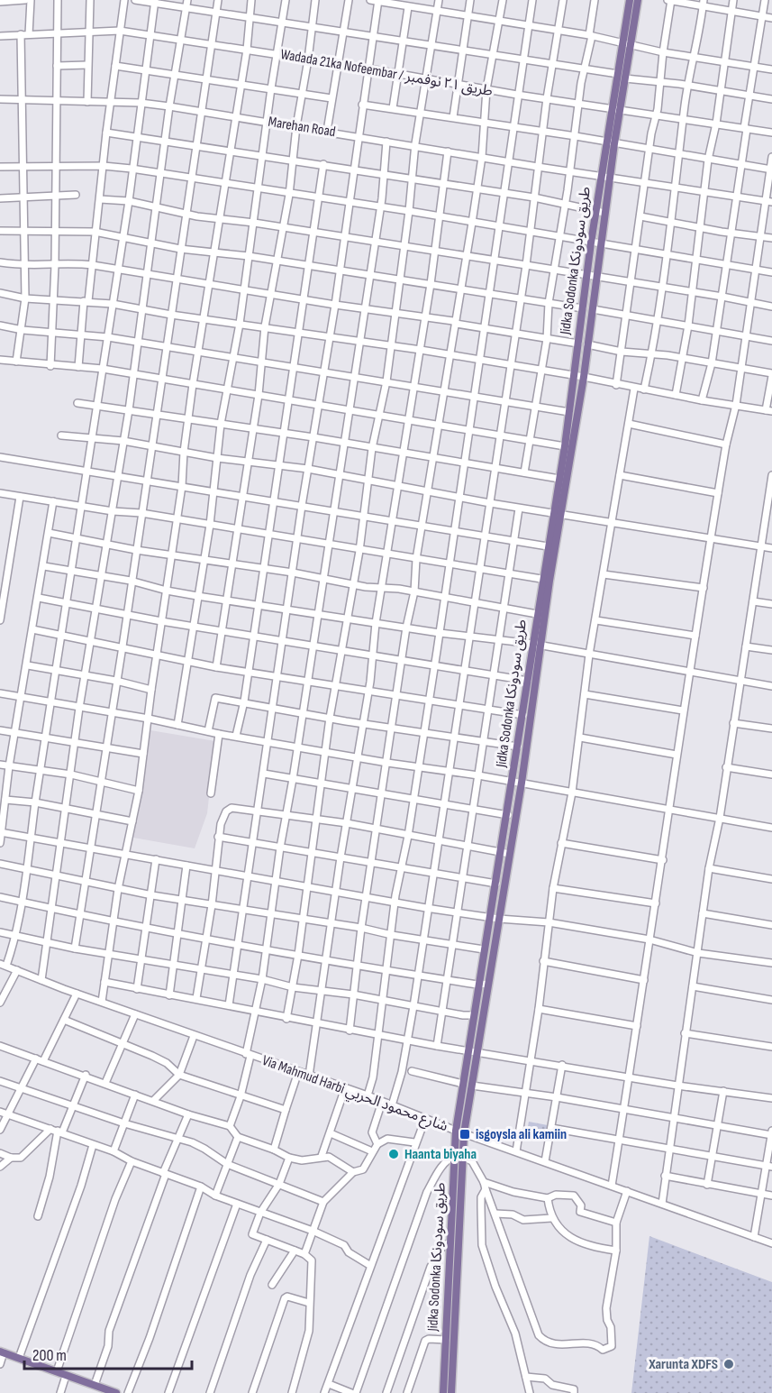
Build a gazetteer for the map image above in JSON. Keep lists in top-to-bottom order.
{
  "streets": {
    "main road": ["Jidka Sodonka طريق سودونكا"],
    "street": ["Wadada 21ka Nofeembar / طريق ٢١ نوفمبر", "Marehan Road", "Via Mahmud Harbi شارع محمود الحربي"]
  },
  "crossings": [
    ["Wadada 21ka Nofeembar / طريق ٢١ نوفمبر", "Jidka Sodonka طريق سودونكا"],
    ["Marehan Road", "Jidka Sodonka طريق سودونكا"],
    ["Jidka Sodonka طريق سودونكا", "Via Mahmud Harbi شارع محمود الحربي"]
  ],
  "places": {
    "transit": ["isgoysla ali kamiin"],
    "other": ["Haanta biyaha", "Xarunta XDFS"]
  },
  "scale_bar": "200 m"
}
